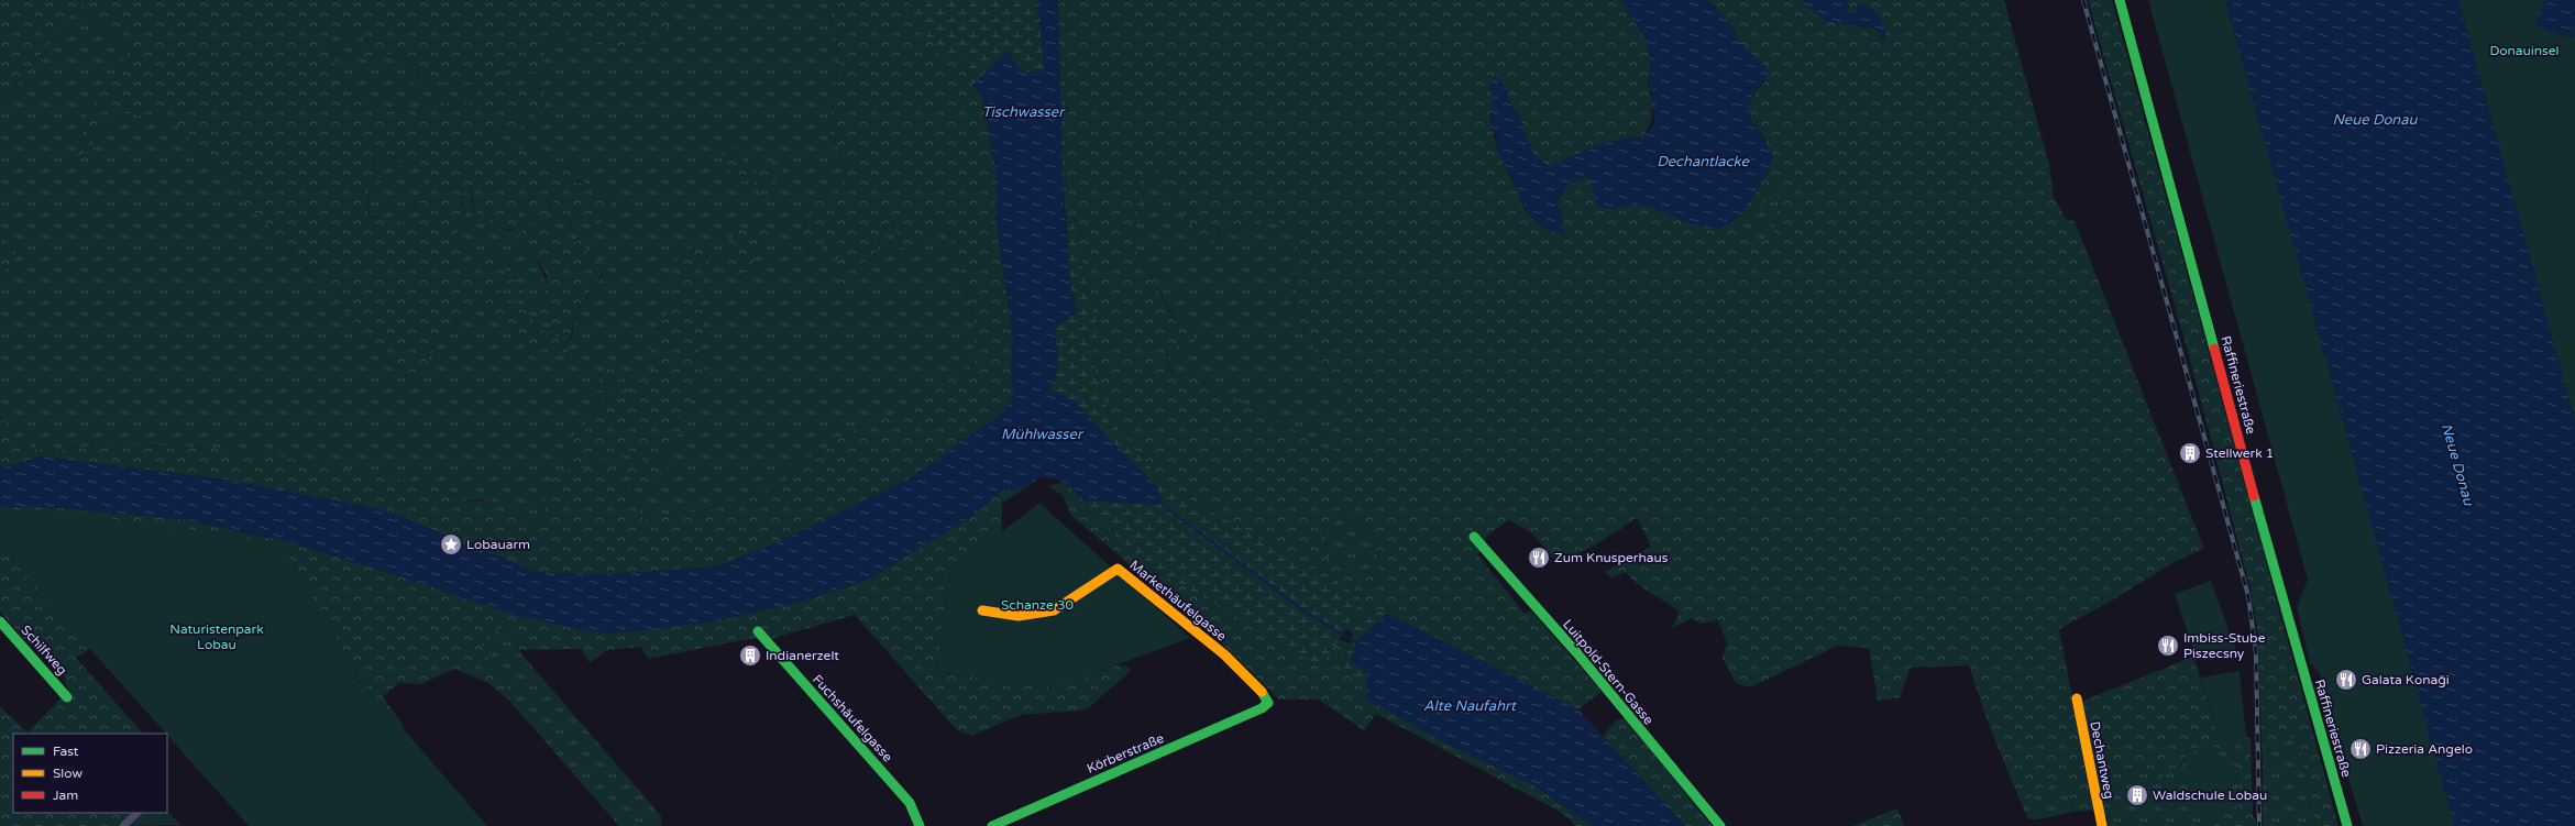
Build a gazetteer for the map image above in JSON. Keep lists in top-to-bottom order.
{
  "streets": {
    "street": [
      "Raffineriestraße",
      "Markethäufelgasse",
      "Schilfweg",
      "Luitpold-Stern-Gasse",
      "Fuchshäufelgasse",
      "Körberstraße",
      "Dechantweg"
    ]
  },
  "crossings": [
    ["Markethäufelgasse", "Körberstraße"]
  ],
  "water": [
    "Tischwasser",
    "Neue Donau",
    "Dechantlacke",
    "Mühlwasser",
    "Alte Naufahrt"
  ],
  "parks": ["Donauinsel", "Schanze 30", "Naturistenpark Lobau"],
  "places": {
    "building": ["Stellwerk 1", "Indianerzelt", "Waldschule Lobau"],
    "place": ["Lobauarm"],
    "restaurant": [
      "Zum Knusperhaus",
      "Imbiss-Stube Piszecsny",
      "Galata Konaği",
      "Pizzeria Angelo"
    ]
  },
  "legend": ["Fast", "Slow", "Jam"]
}
